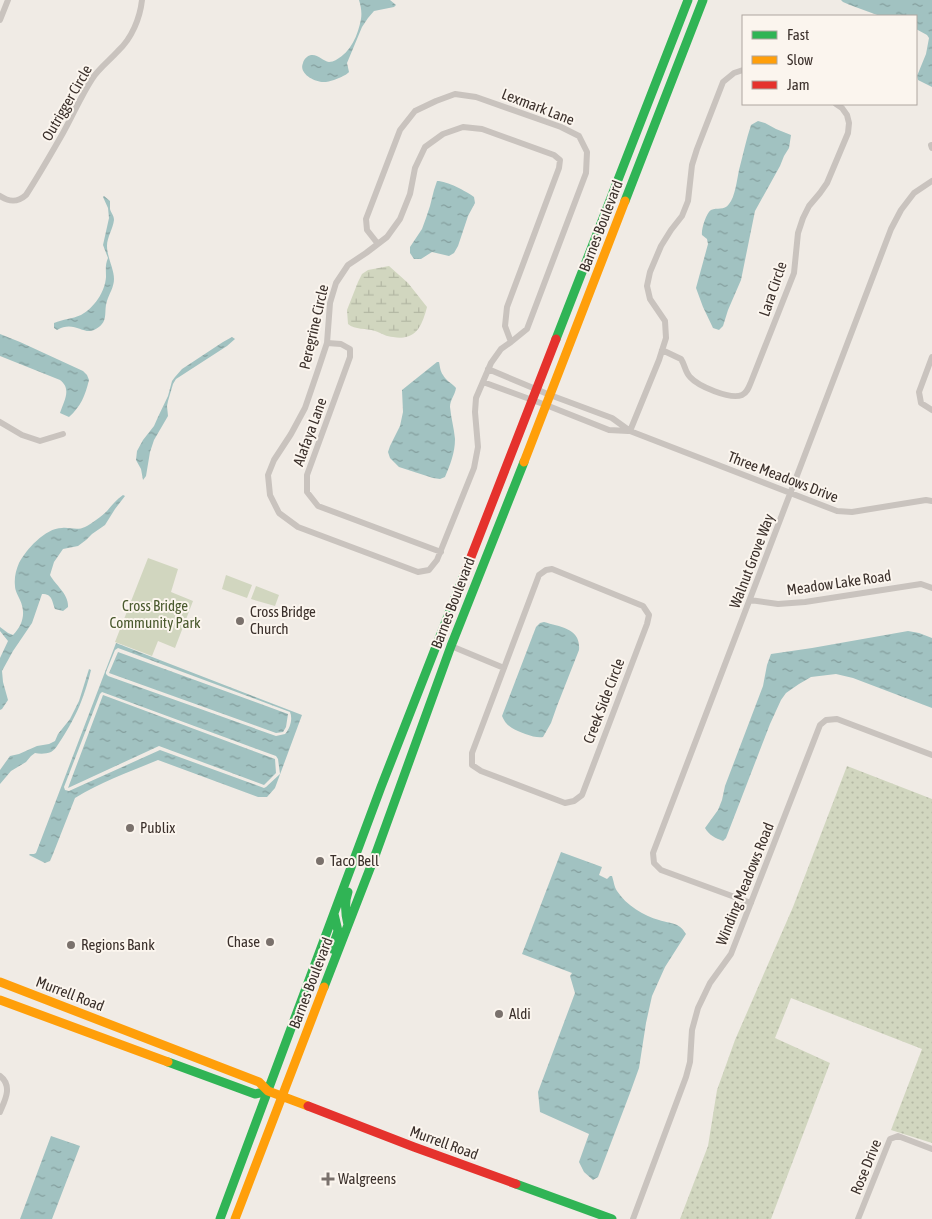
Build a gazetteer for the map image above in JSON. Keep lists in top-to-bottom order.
{
  "streets": {
    "main road": ["Barnes Boulevard", "Murrell Road"],
    "street": [
      "Outrigger Circle",
      "Lexmark Lane",
      "Lara Circle",
      "Peregrine Circle",
      "Alafaya Lane",
      "Three Meadows Drive",
      "Walnut Grove Way",
      "Meadow Lake Road",
      "Creek Side Circle",
      "Winding Meadows Road",
      "Rose Drive"
    ]
  },
  "crossings": [
    ["Lexmark Lane", "Peregrine Circle"],
    ["Barnes Boulevard", "Three Meadows Drive"],
    ["Barnes Boulevard", "Murrell Road"],
    ["Peregrine Circle", "Alafaya Lane"],
    ["Three Meadows Drive", "Walnut Grove Way"],
    ["Walnut Grove Way", "Meadow Lake Road"],
    ["Walnut Grove Way", "Winding Meadows Road"]
  ],
  "parks": ["Cross Bridge Community Park"],
  "places": {
    "other": [
      "Cross Bridge Church",
      "Publix",
      "Taco Bell",
      "Chase",
      "Regions Bank",
      "Aldi"
    ],
    "health": ["Walgreens"]
  },
  "legend": ["Fast", "Slow", "Jam"]
}
